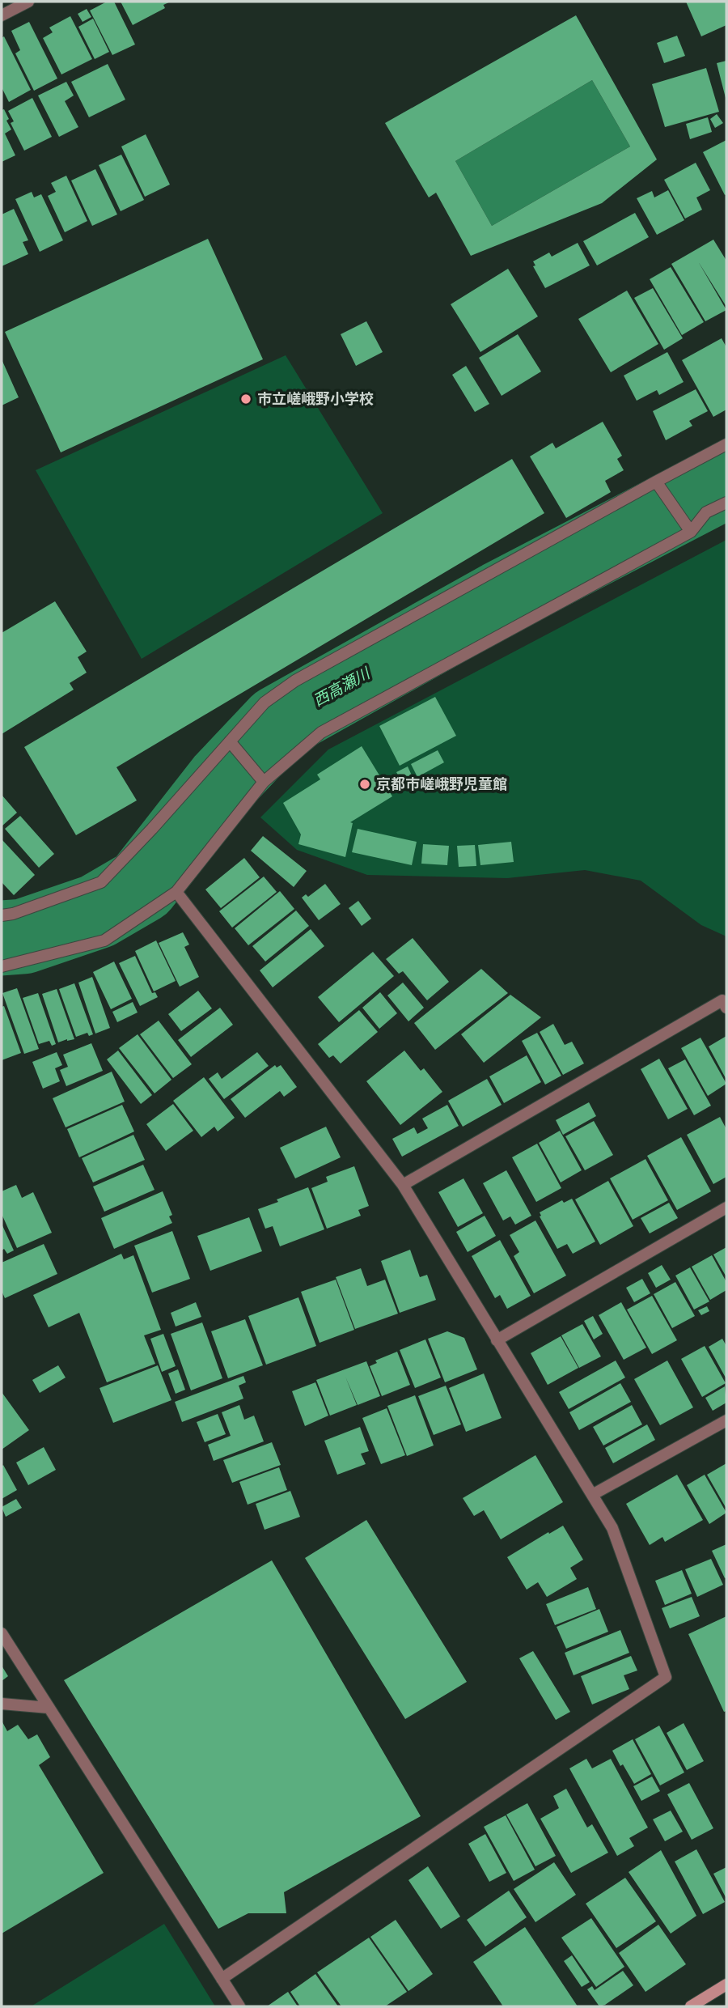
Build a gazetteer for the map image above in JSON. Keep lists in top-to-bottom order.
{
  "water": ["西高瀬川"],
  "places": ["市立嵯峨野小学校", "京都市嵯峨野児童館"]
}
